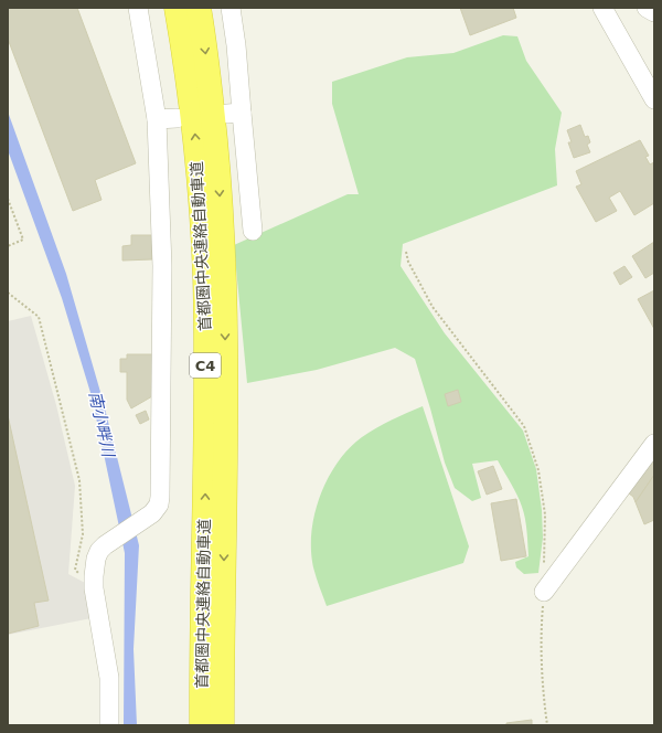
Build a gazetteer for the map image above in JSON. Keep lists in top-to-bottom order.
{
  "streets": {
    "highway": ["首都圏中央連絡自動車道", "C4"]
  },
  "water": ["南小畔川"]
}
